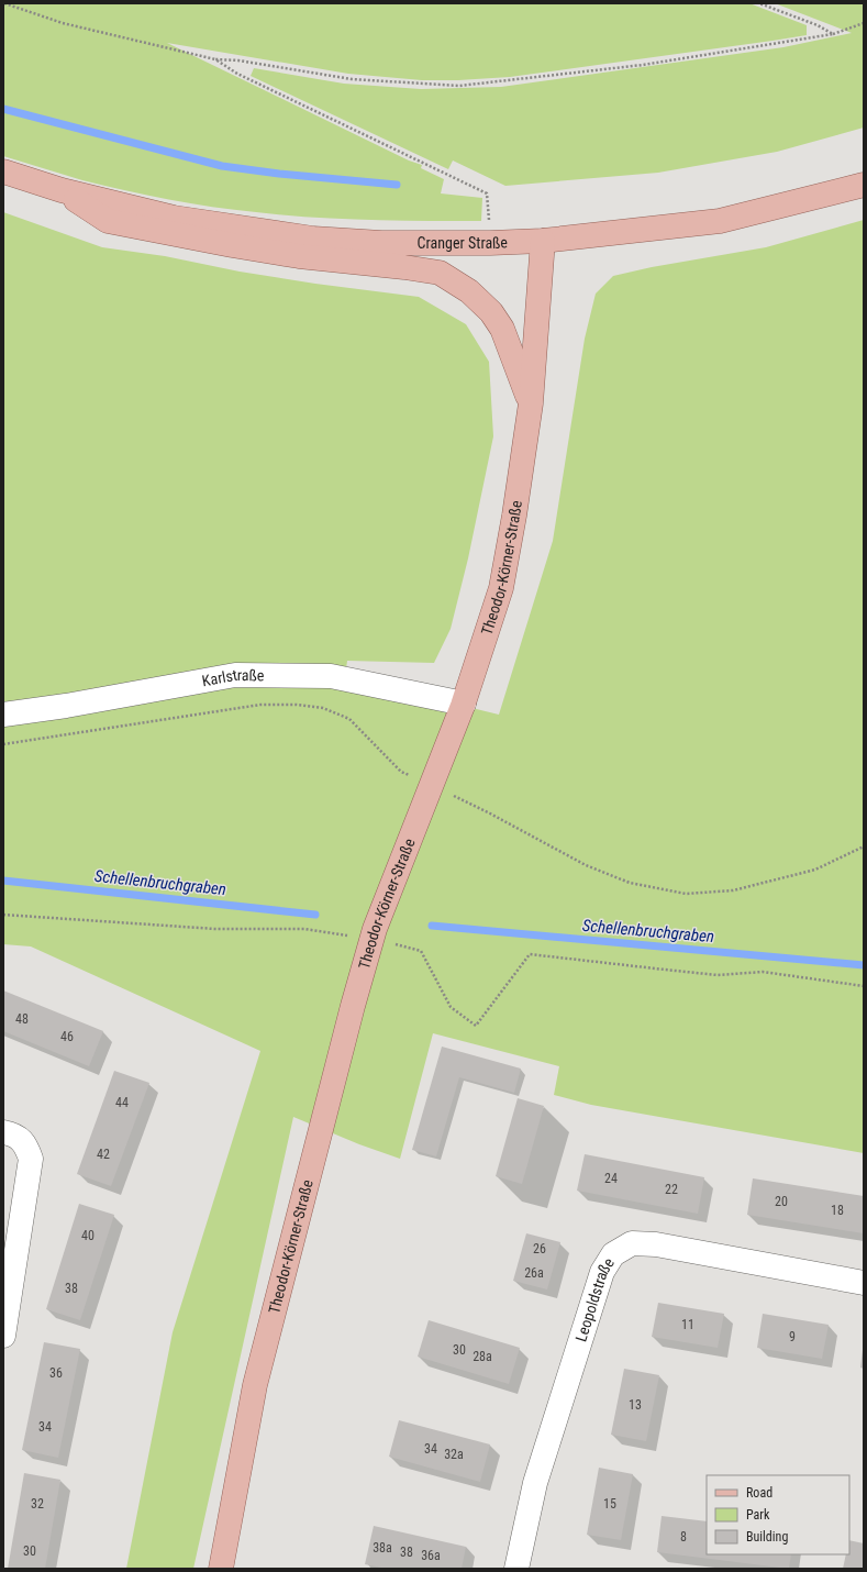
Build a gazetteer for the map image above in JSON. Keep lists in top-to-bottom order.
{
  "streets": {
    "main road": ["Cranger Straße", "Theodor-Körner-Straße"],
    "street": ["Karlstraße", "Leopoldstraße"]
  },
  "crossings": [
    ["Cranger Straße", "Theodor-Körner-Straße"],
    ["Theodor-Körner-Straße", "Karlstraße"]
  ],
  "water": ["Schellenbruchgraben"],
  "house_numbers": [
    "48",
    "46",
    "44",
    "42",
    "24",
    "22",
    "20",
    "18",
    "40",
    "26",
    "26a",
    "38",
    "11",
    "9",
    "30",
    "28a",
    "36",
    "13",
    "34",
    "34",
    "32a",
    "32",
    "15",
    "8",
    "38a",
    "30",
    "38",
    "36a"
  ],
  "legend": ["Road", "Park", "Building"]
}
